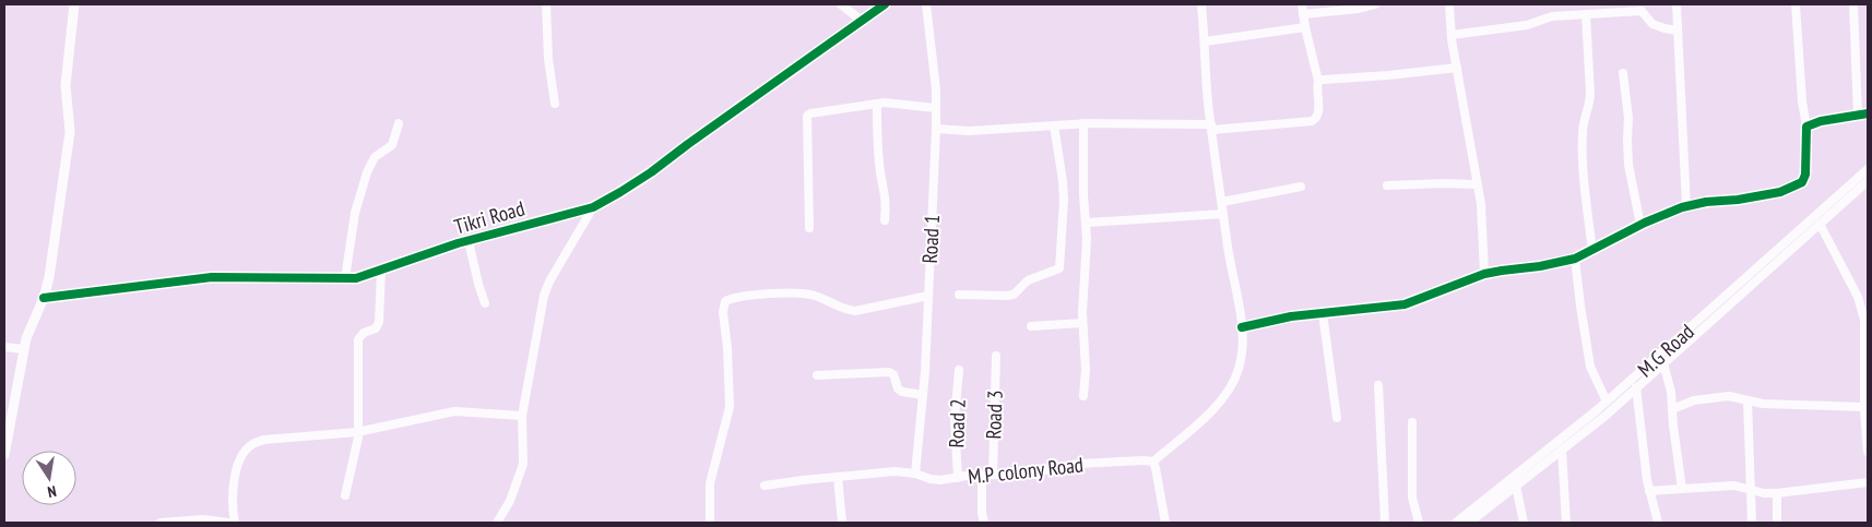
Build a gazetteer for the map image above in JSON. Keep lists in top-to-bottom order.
{
  "streets": {
    "street": [
      "Tikri Road",
      "Road 1",
      "M.G Road",
      "Road 3",
      "Road 2",
      "M.P colony Road"
    ]
  },
  "crossings": [
    ["Road 1", "M.P colony Road"],
    ["Road 3", "M.P colony Road"],
    ["Road 2", "M.P colony Road"]
  ],
  "north": "bottom"
}
